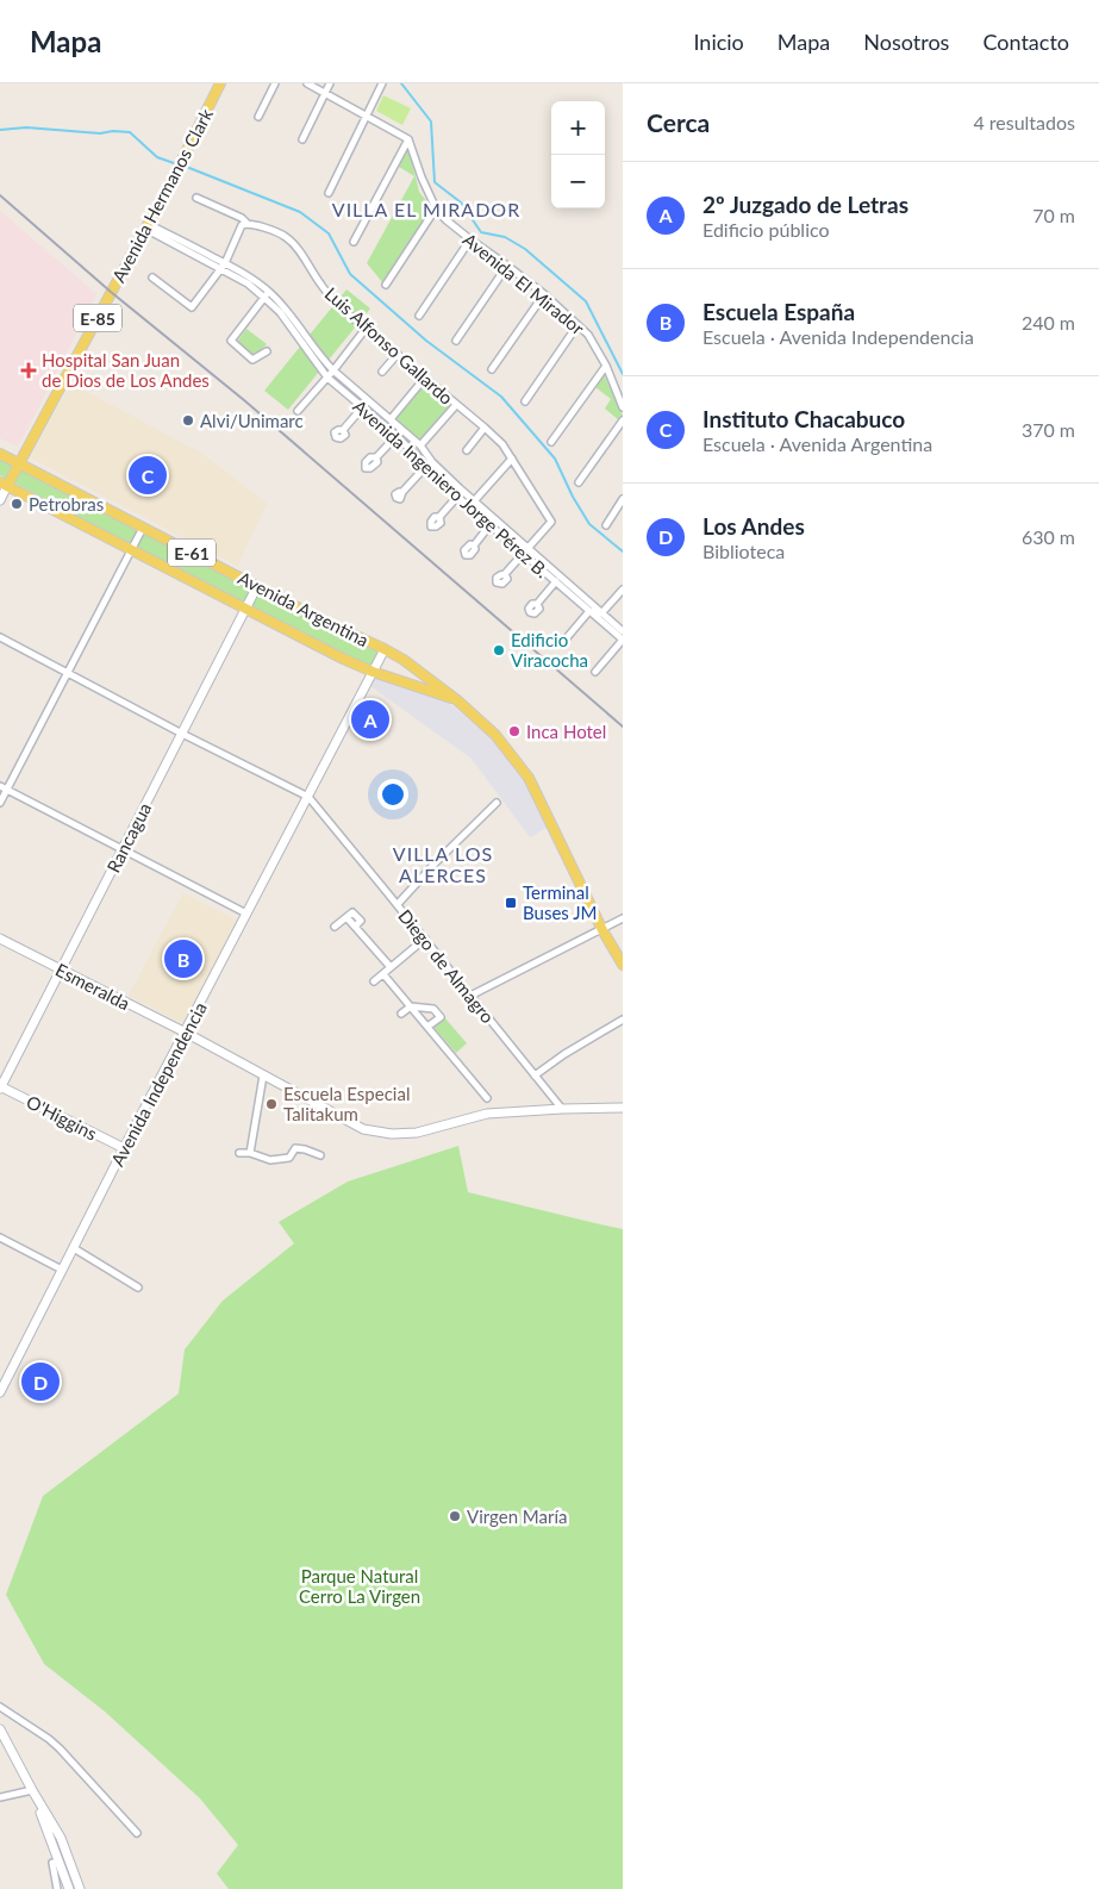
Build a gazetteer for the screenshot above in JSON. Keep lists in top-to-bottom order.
{
  "streets": {
    "main road": [
      "Avenida Hermanos Clark",
      "E-85",
      "E-61",
      "Avenida Argentina",
      "Rancagua",
      "Esmeralda",
      "Avenida Independencia",
      "O'Higgins"
    ],
    "street": [
      "Avenida El Mirador",
      "Luis Alfonso Gallardo",
      "Avenida Ingeniero Jorge Pérez B.",
      "Diego de Almagro"
    ]
  },
  "crossings": [
    ["Avenida Hermanos Clark", "E-85"],
    ["Avenida Hermanos Clark", "Avenida Ingeniero Jorge Pérez B."],
    ["Avenida Hermanos Clark", "Avenida Argentina"],
    ["E-85", "Avenida Argentina"],
    ["Luis Alfonso Gallardo", "Avenida Ingeniero Jorge Pérez B."],
    ["E-61", "Avenida Argentina"],
    ["E-61", "Avenida Independencia"],
    ["Avenida Argentina", "Rancagua"],
    ["Avenida Argentina", "Avenida Independencia"],
    ["Rancagua", "Esmeralda"],
    ["Rancagua", "O'Higgins"],
    ["Diego de Almagro", "Esmeralda"],
    ["Diego de Almagro", "Avenida Independencia"],
    ["Esmeralda", "Avenida Independencia"],
    ["Avenida Independencia", "O'Higgins"]
  ],
  "districts": ["VILLA EL MIRADOR", "VILLA LOS ALERCES"],
  "parks": ["Parque Natural Cerro La Virgen"],
  "places": {
    "health": ["Hospital San Juan de Dios de Los Andes"],
    "other": [
      "Alvi/Unimarc",
      "Petrobras",
      "Edificio Viracocha",
      "Inca Hotel",
      "Escuela Especial Talitakum",
      "Virgen María"
    ],
    "transit": ["Terminal Buses JM"]
  },
  "page": {
    "header": "Mapa",
    "nav": [
      "Inicio",
      "Mapa",
      "Nosotros",
      "Contacto"
    ],
    "heading": ["Cerca", "4 resultados"],
    "map_buttons": ["+", "−"],
    "list": [
      {
        "mark": "A",
        "name": "2º Juzgado de Letras",
        "note": "Edificio público",
        "value": "70 m"
      },
      {
        "mark": "B",
        "name": "Escuela España",
        "note": "Escuela · Avenida Independencia",
        "value": "240 m"
      },
      {
        "mark": "C",
        "name": "Instituto Chacabuco",
        "note": "Escuela · Avenida Argentina",
        "value": "370 m"
      },
      {
        "mark": "D",
        "name": "Los Andes",
        "note": "Biblioteca",
        "value": "630 m"
      }
    ],
    "pins": [
      "C",
      "A",
      "B",
      "D"
    ]
  }
}
